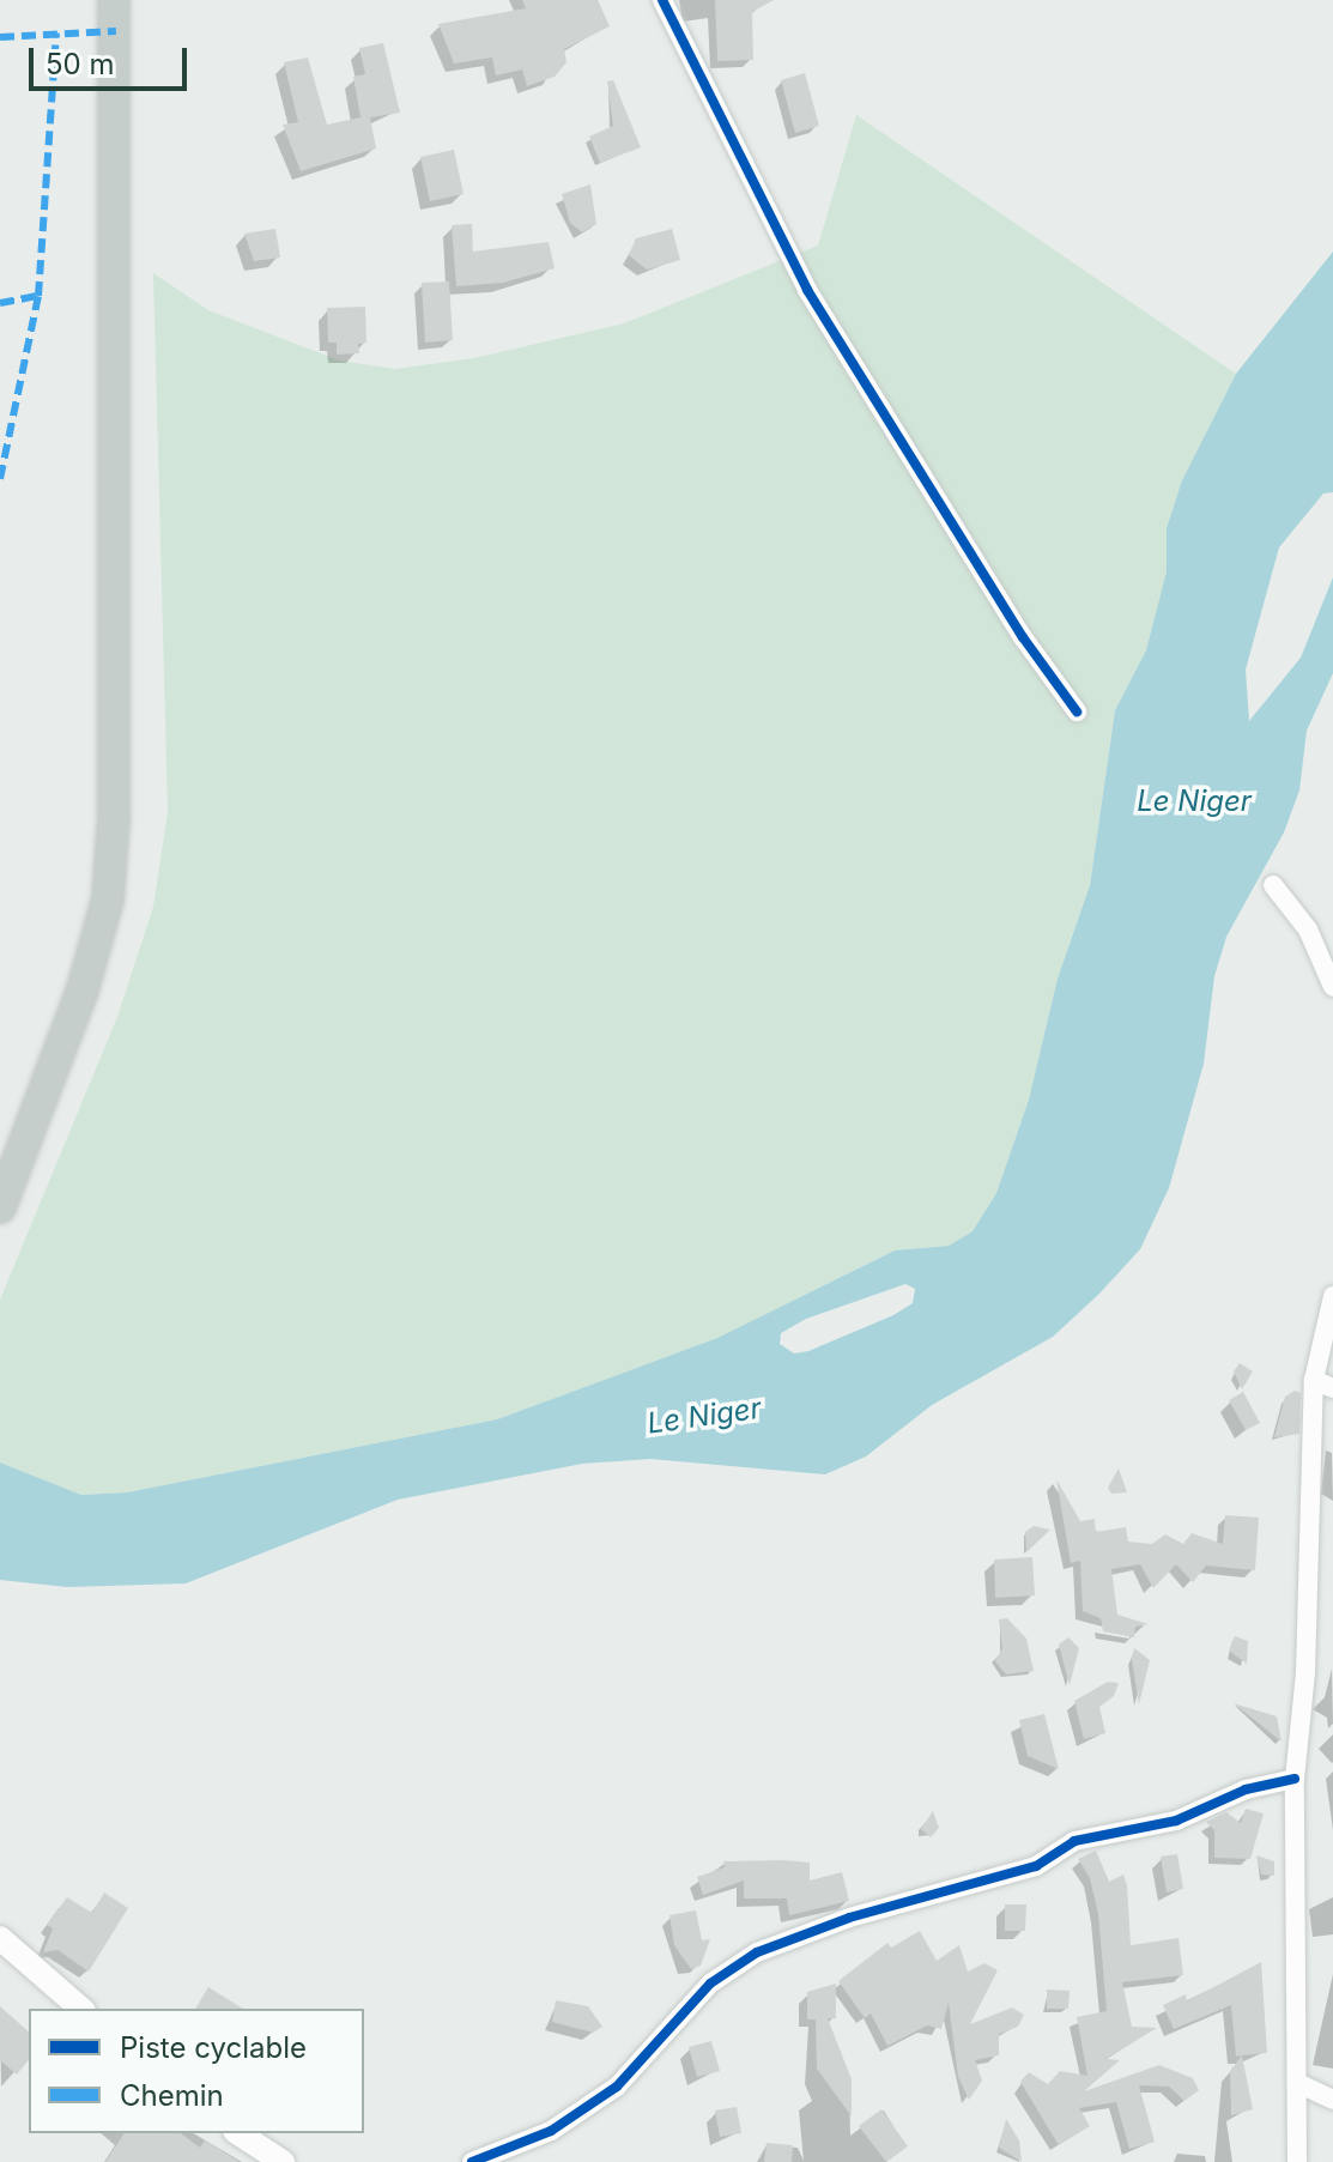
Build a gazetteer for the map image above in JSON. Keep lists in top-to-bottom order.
{
  "water": ["Le Niger"],
  "legend": ["Piste cyclable", "Chemin"],
  "scale_bar": "50 m"
}
